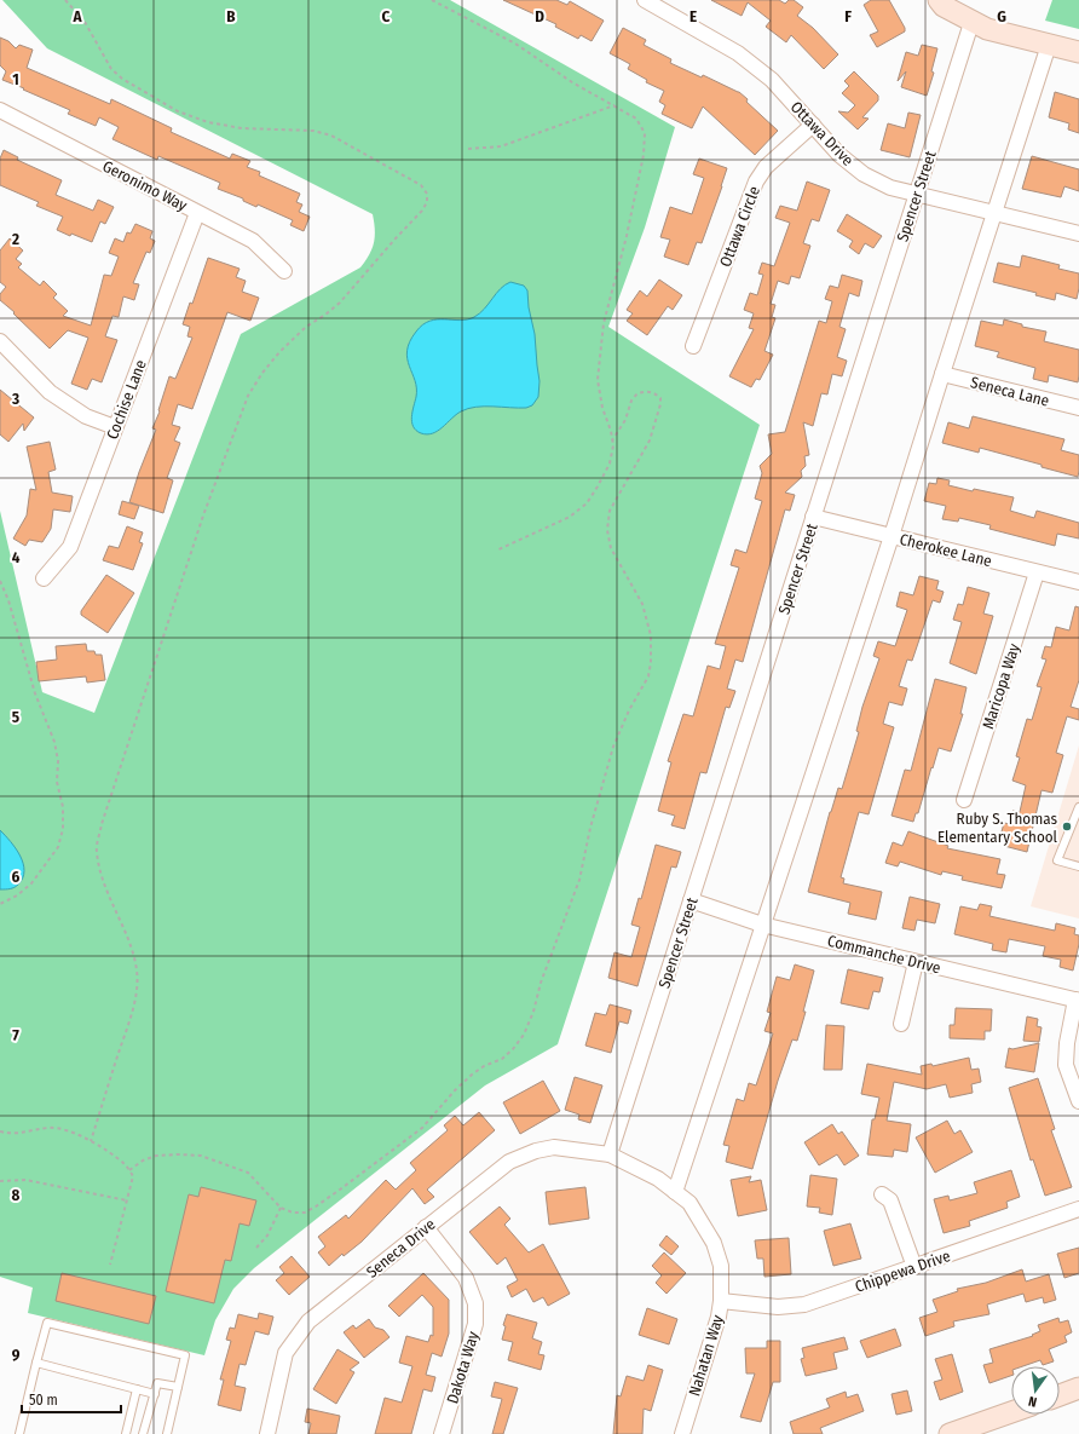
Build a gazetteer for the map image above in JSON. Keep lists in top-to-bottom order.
{
  "streets": {
    "street": [
      "Ottawa Drive",
      "Geronimo Way",
      "Spencer Street",
      "Ottawa Circle",
      "Seneca Lane",
      "Cochise Lane",
      "Cherokee Lane",
      "Maricopa Way",
      "Commanche Drive",
      "Seneca Drive",
      "Chippewa Drive",
      "Nahatan Way",
      "Dakota Way"
    ]
  },
  "crossings": [
    ["Ottawa Drive", "Spencer Street"],
    ["Ottawa Drive", "Ottawa Circle"],
    ["Geronimo Way", "Cochise Lane"],
    ["Spencer Street", "Cherokee Lane"],
    ["Spencer Street", "Commanche Drive"],
    ["Spencer Street", "Seneca Drive"],
    ["Spencer Street", "Nahatan Way"],
    ["Cherokee Lane", "Maricopa Way"],
    ["Seneca Drive", "Nahatan Way"],
    ["Seneca Drive", "Dakota Way"],
    ["Chippewa Drive", "Nahatan Way"]
  ],
  "places": ["Ruby S. Thomas Elementary School"],
  "scale_bar": "50 m",
  "north": "bottom",
  "grid": {
    "columns": [
      "A",
      "B",
      "C",
      "D",
      "E",
      "F",
      "G"
    ],
    "rows": [
      "1",
      "2",
      "3",
      "4",
      "5",
      "6",
      "7",
      "8",
      "9"
    ]
  }
}
